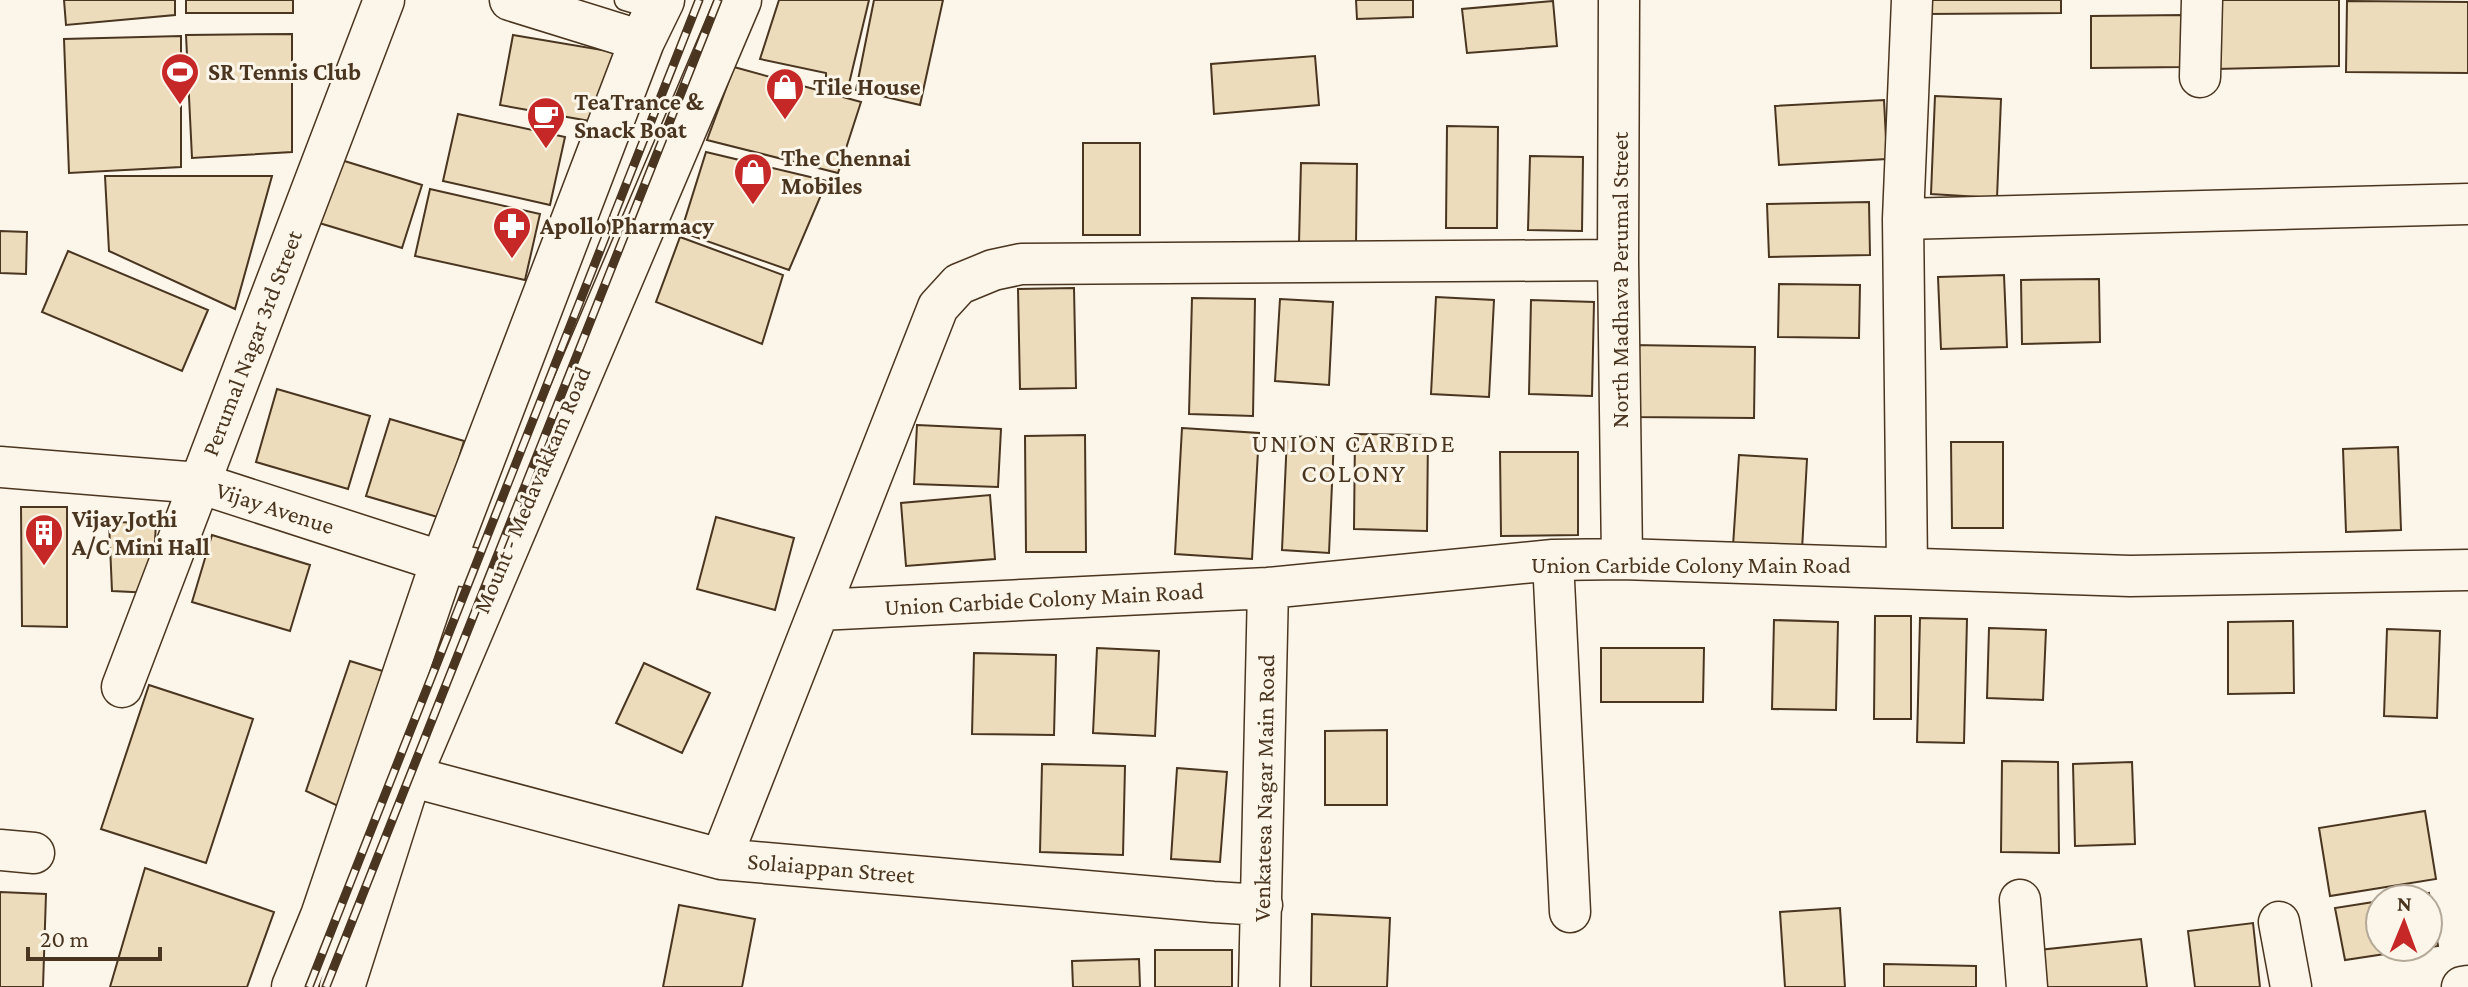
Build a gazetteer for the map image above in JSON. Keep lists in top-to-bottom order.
{
  "streets": {
    "main road": ["Mount - Medavakkam Road"],
    "street": [
      "North Madhava Perumal Street",
      "Perumal Nagar 3rd Street",
      "Vijay Avenue",
      "Union Carbide Colony Main Road",
      "Venkatesa Nagar Main Road",
      "Solaiappan Street"
    ]
  },
  "crossings": [
    ["North Madhava Perumal Street", "Union Carbide Colony Main Road"],
    ["Perumal Nagar 3rd Street", "Vijay Avenue"],
    ["Mount - Medavakkam Road", "Vijay Avenue"],
    ["Mount - Medavakkam Road", "Solaiappan Street"],
    ["Union Carbide Colony Main Road", "Venkatesa Nagar Main Road"],
    ["Venkatesa Nagar Main Road", "Solaiappan Street"]
  ],
  "districts": ["UNION CARBIDE COLONY"],
  "places": {
    "sports": ["SR Tennis Club"],
    "shop": ["Tile House", "The Chennai Mobiles"],
    "cafe": ["TeaTrance & Snack Boat"],
    "pharmacy": ["Apollo Pharmacy"],
    "building": ["Vijay Jothi A/C Mini Hall"]
  },
  "scale_bar": "20 m",
  "north": "top"
}
